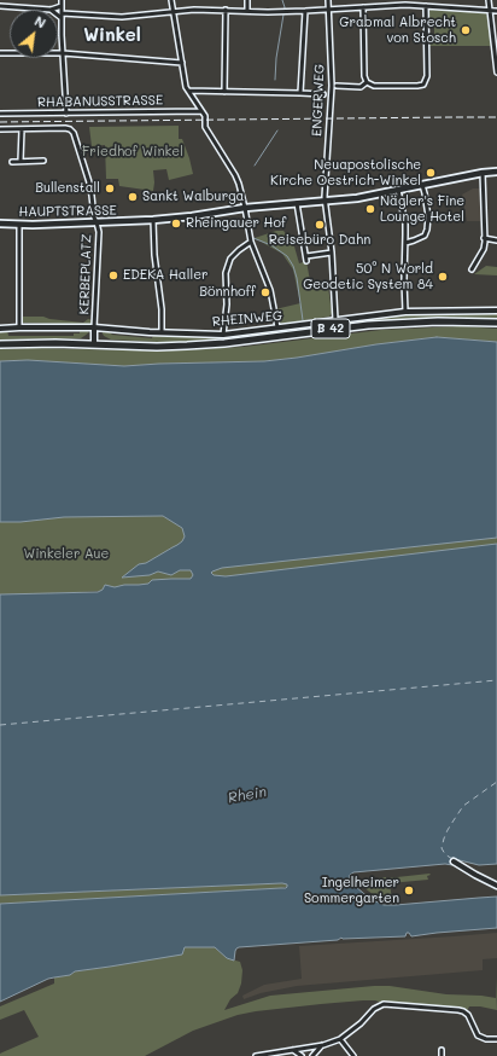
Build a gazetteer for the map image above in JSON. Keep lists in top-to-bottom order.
{
  "streets": {
    "main road": ["HAUPTSTRASSE", "B 42"],
    "street": [
      "ENGERWEG",
      "RHABANUSSTRASSE",
      "KERBEPLATZ",
      "RHEINWEG"
    ]
  },
  "crossings": [
    ["ENGERWEG", "HAUPTSTRASSE"],
    ["ENGERWEG", "RHEINWEG"],
    ["HAUPTSTRASSE", "KERBEPLATZ"],
    ["KERBEPLATZ", "RHEINWEG"]
  ],
  "districts": ["Winkel"],
  "water": ["Rhein"],
  "parks": ["Friedhof Winkel", "Winkeler Aue"],
  "places": [
    "Grabmal Albrecht von Stosch",
    "Neuapostolische Kirche Oestrich-Winkel",
    "Bullenstall",
    "Sankt Walburga",
    "Nägler's Fine Lounge Hotel",
    "Rheingauer Hof",
    "Reisebüro Dahn",
    "EDEKA Haller",
    "50° N World Geodetic System 84",
    "Bönnhoff",
    "Ingelheimer Sommergarten"
  ],
  "north": "top right"
}
